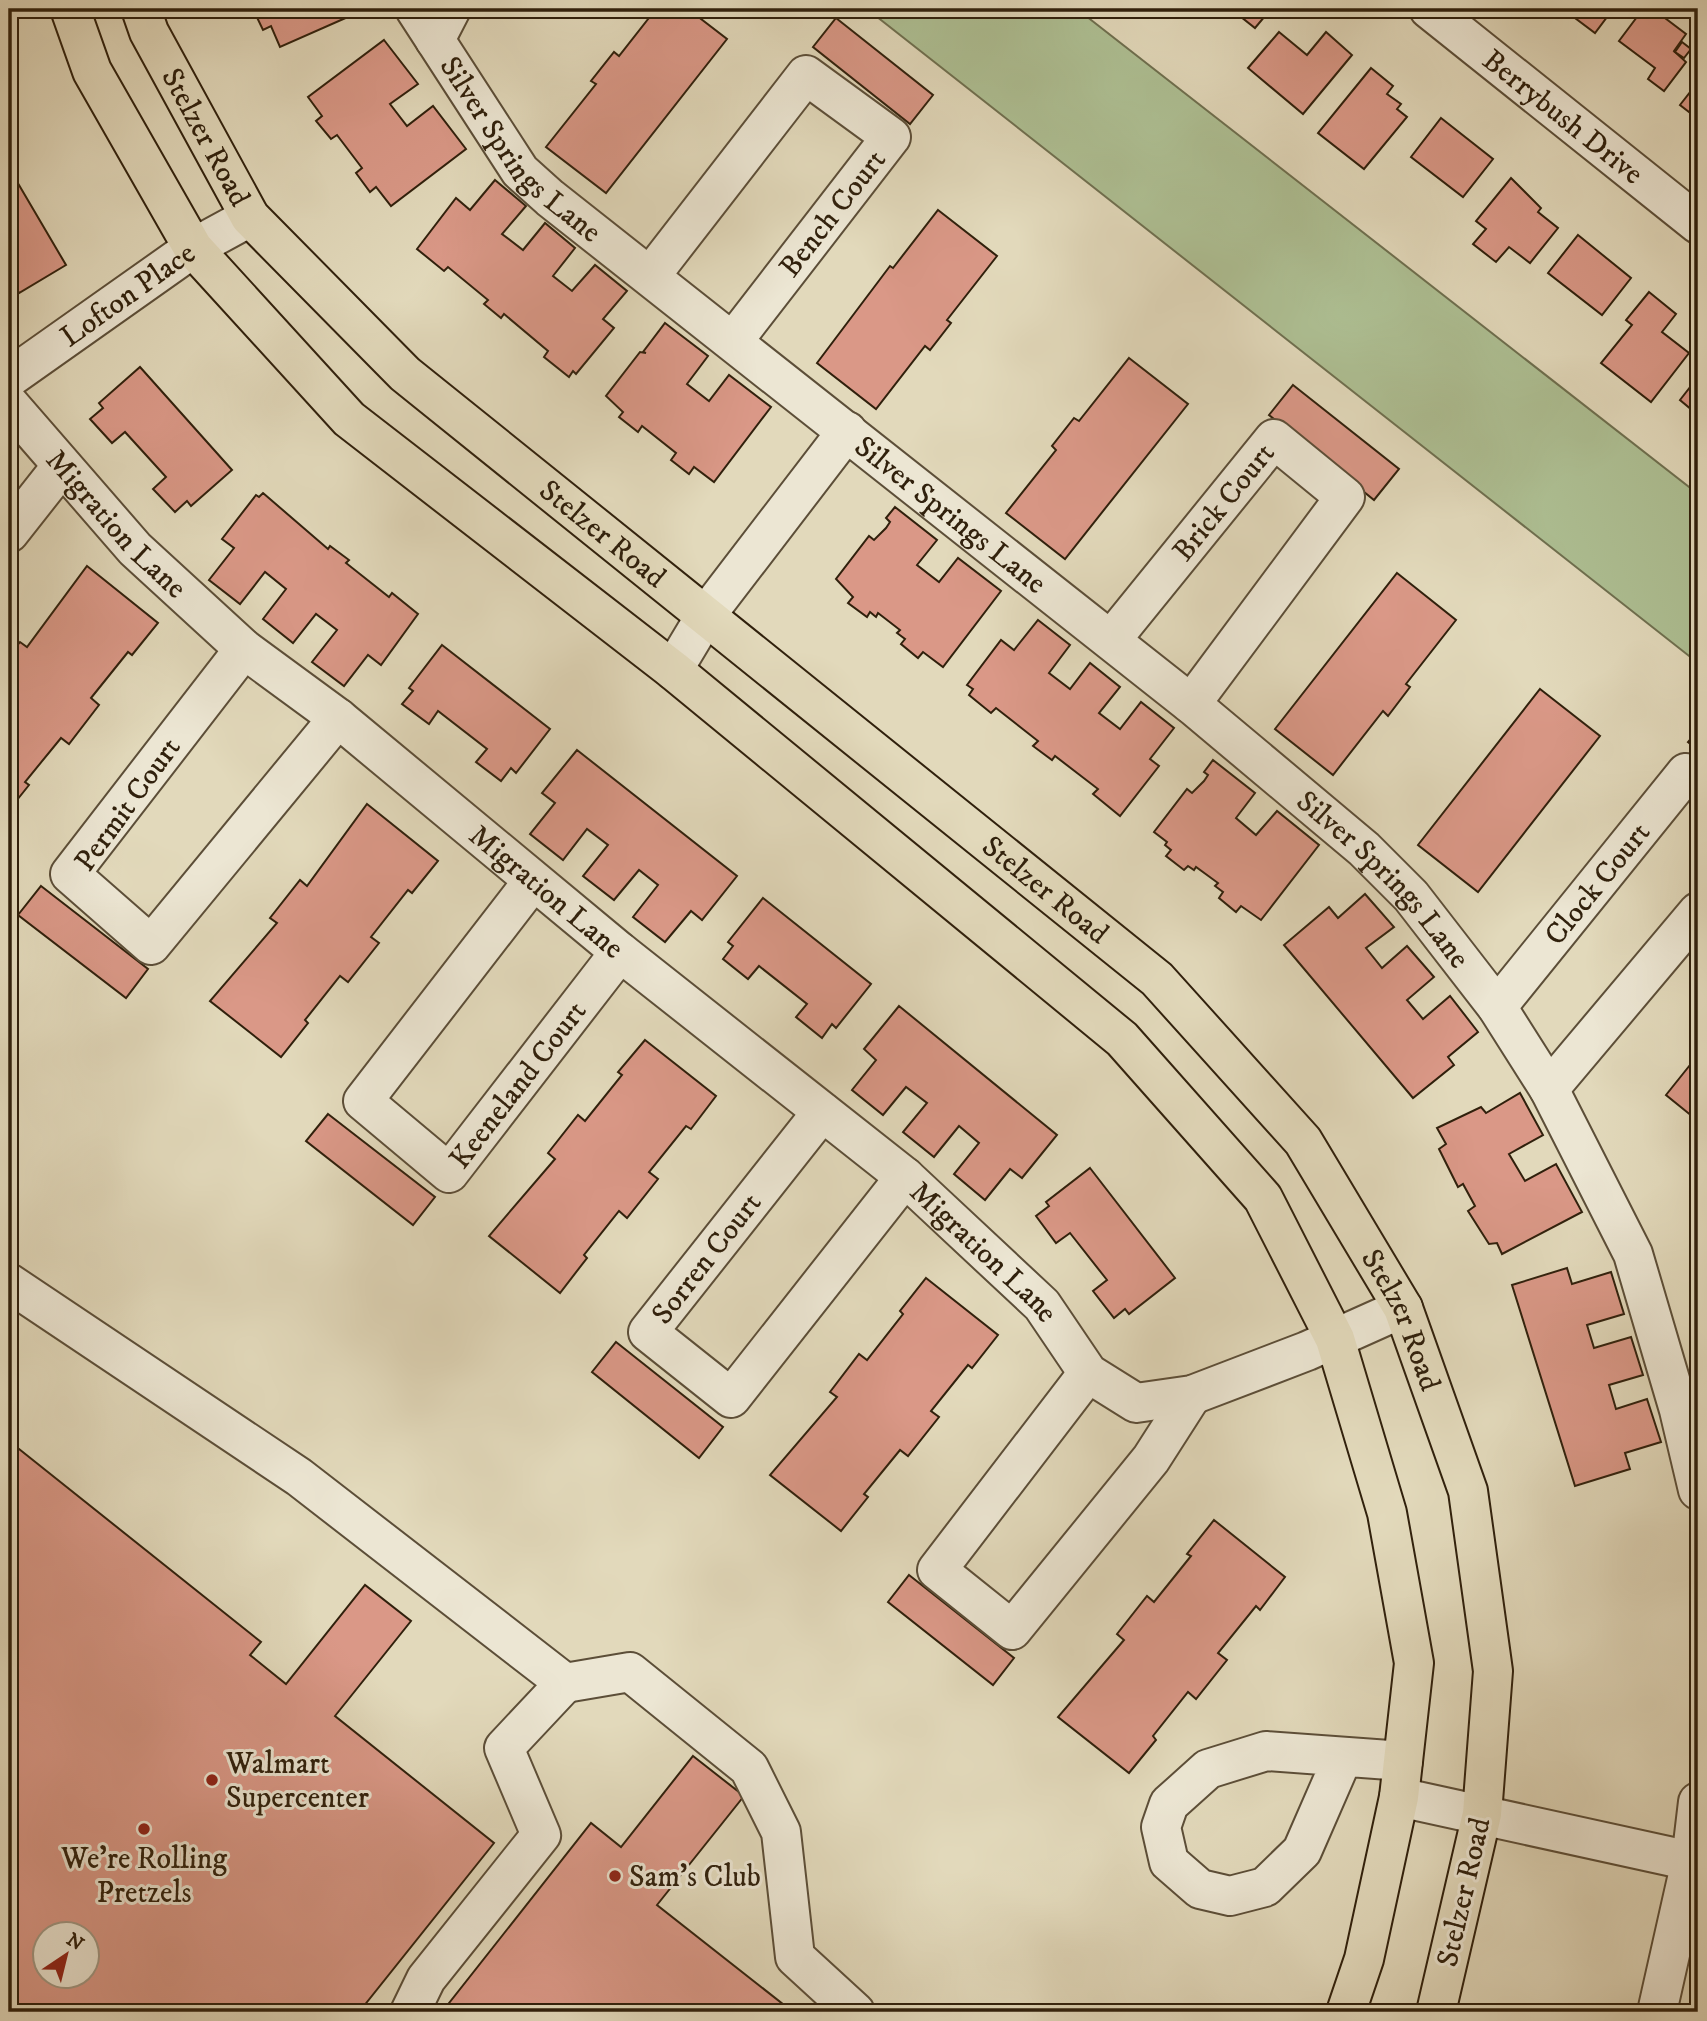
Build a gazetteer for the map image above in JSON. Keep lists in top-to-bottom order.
{
  "streets": {
    "main road": ["Stelzer Road"],
    "street": [
      "Berrybush Drive",
      "Silver Springs Lane",
      "Bench Court",
      "Lofton Place",
      "Brick Court",
      "Migration Lane",
      "Permit Court",
      "Clock Court",
      "Keeneland Court",
      "Sorren Court"
    ]
  },
  "crossings": [
    ["Stelzer Road", "Silver Springs Lane"],
    ["Stelzer Road", "Lofton Place"],
    ["Stelzer Road", "Migration Lane"],
    ["Silver Springs Lane", "Bench Court"],
    ["Silver Springs Lane", "Brick Court"],
    ["Silver Springs Lane", "Clock Court"],
    ["Migration Lane", "Permit Court"],
    ["Migration Lane", "Keeneland Court"],
    ["Migration Lane", "Sorren Court"]
  ],
  "places": ["Walmart Supercenter", "We're Rolling Pretzels", "Sam's Club"],
  "north": "top right"
}
